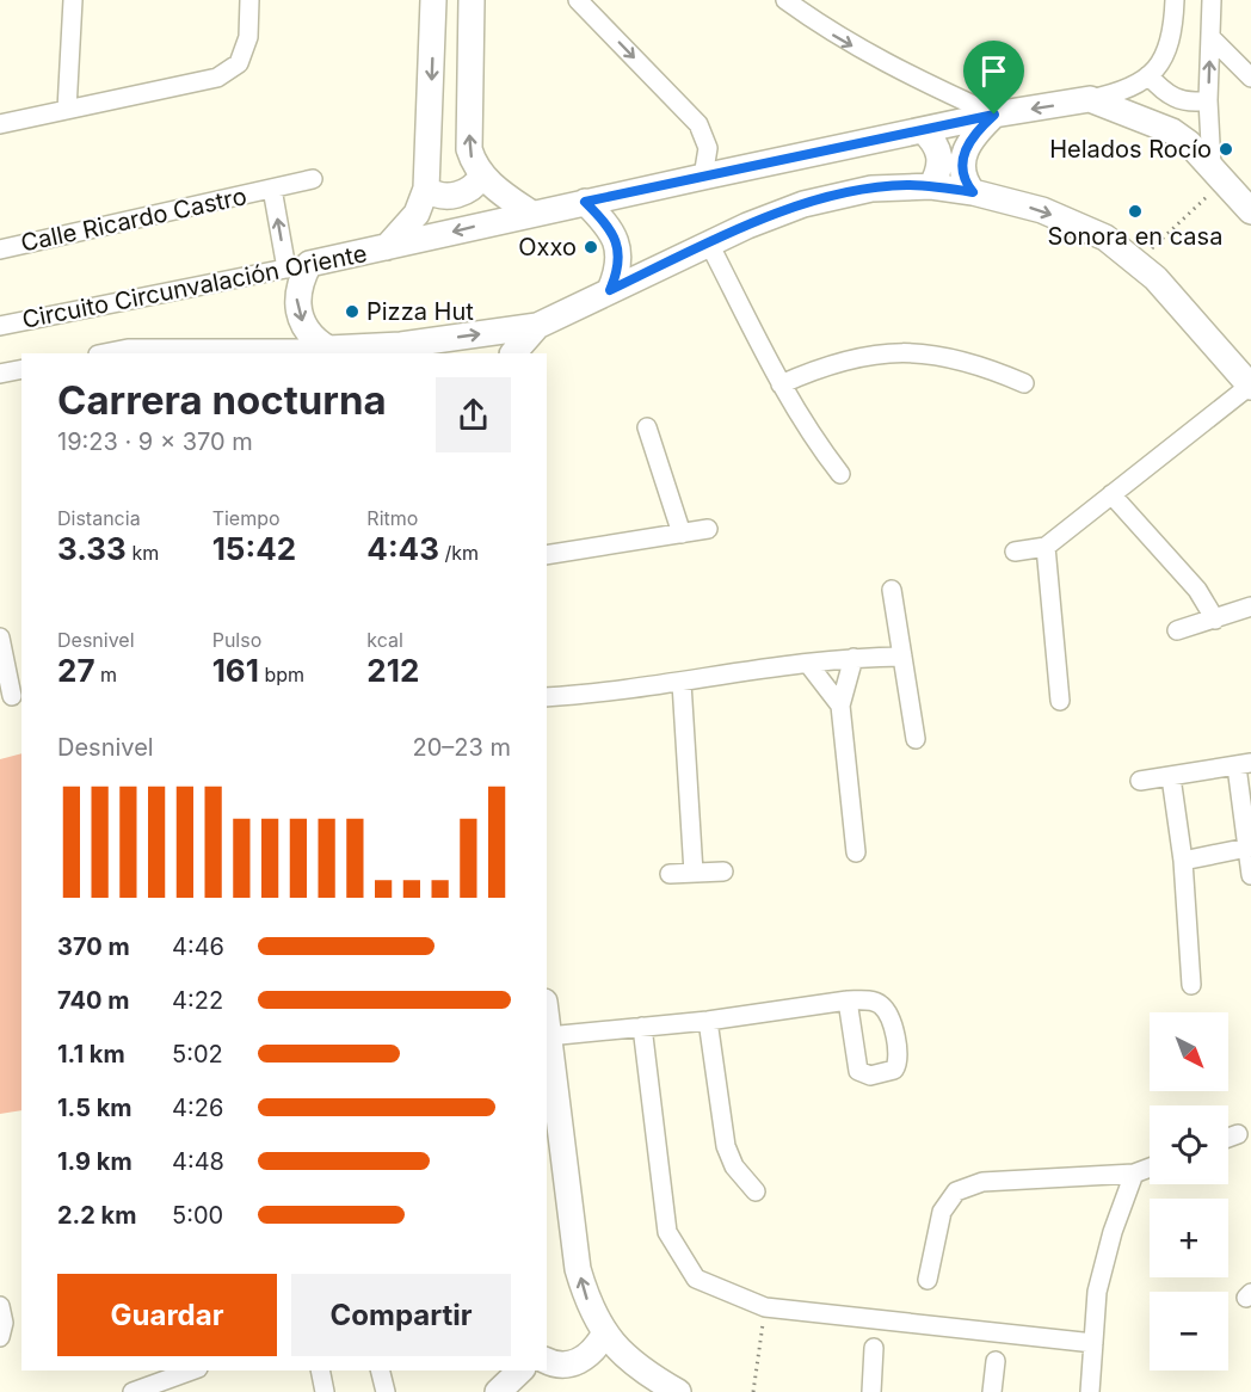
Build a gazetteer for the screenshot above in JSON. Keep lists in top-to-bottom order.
{
  "streets": {
    "street": ["Calle Ricardo Castro", "Circuito Circunvalación Oriente"]
  },
  "crossings": [
    ["Calle Ricardo Castro", "Circuito Circunvalación Oriente"]
  ],
  "places": [
    "Helados Rocío",
    "Sonora en casa",
    "Oxxo",
    "Pizza Hut"
  ],
  "north": "bottom right",
  "page": {
    "heading": ["Carrera nocturna", "19:23 · 9 × 370 m"],
    "stats": [
      ["Distancia", "3.33 km"],
      ["Tiempo", "15:42"],
      ["Ritmo", "4:43 /km"],
      ["Desnivel", "27 m"],
      ["Pulso", "161 bpm"],
      ["kcal", "212"]
    ],
    "chart": ["Desnivel", "20–23 m"],
    "list": [
      {
        "name": "370 m",
        "note": "4:46"
      },
      {
        "name": "740 m",
        "note": "4:22"
      },
      {
        "name": "1.1 km",
        "note": "5:02"
      },
      {
        "name": "1.5 km",
        "note": "4:26"
      },
      {
        "name": "1.9 km",
        "note": "4:48"
      },
      {
        "name": "2.2 km",
        "note": "5:00"
      }
    ],
    "map_buttons": ["+", "−"],
    "buttons": ["Guardar", "Compartir"]
  }
}
